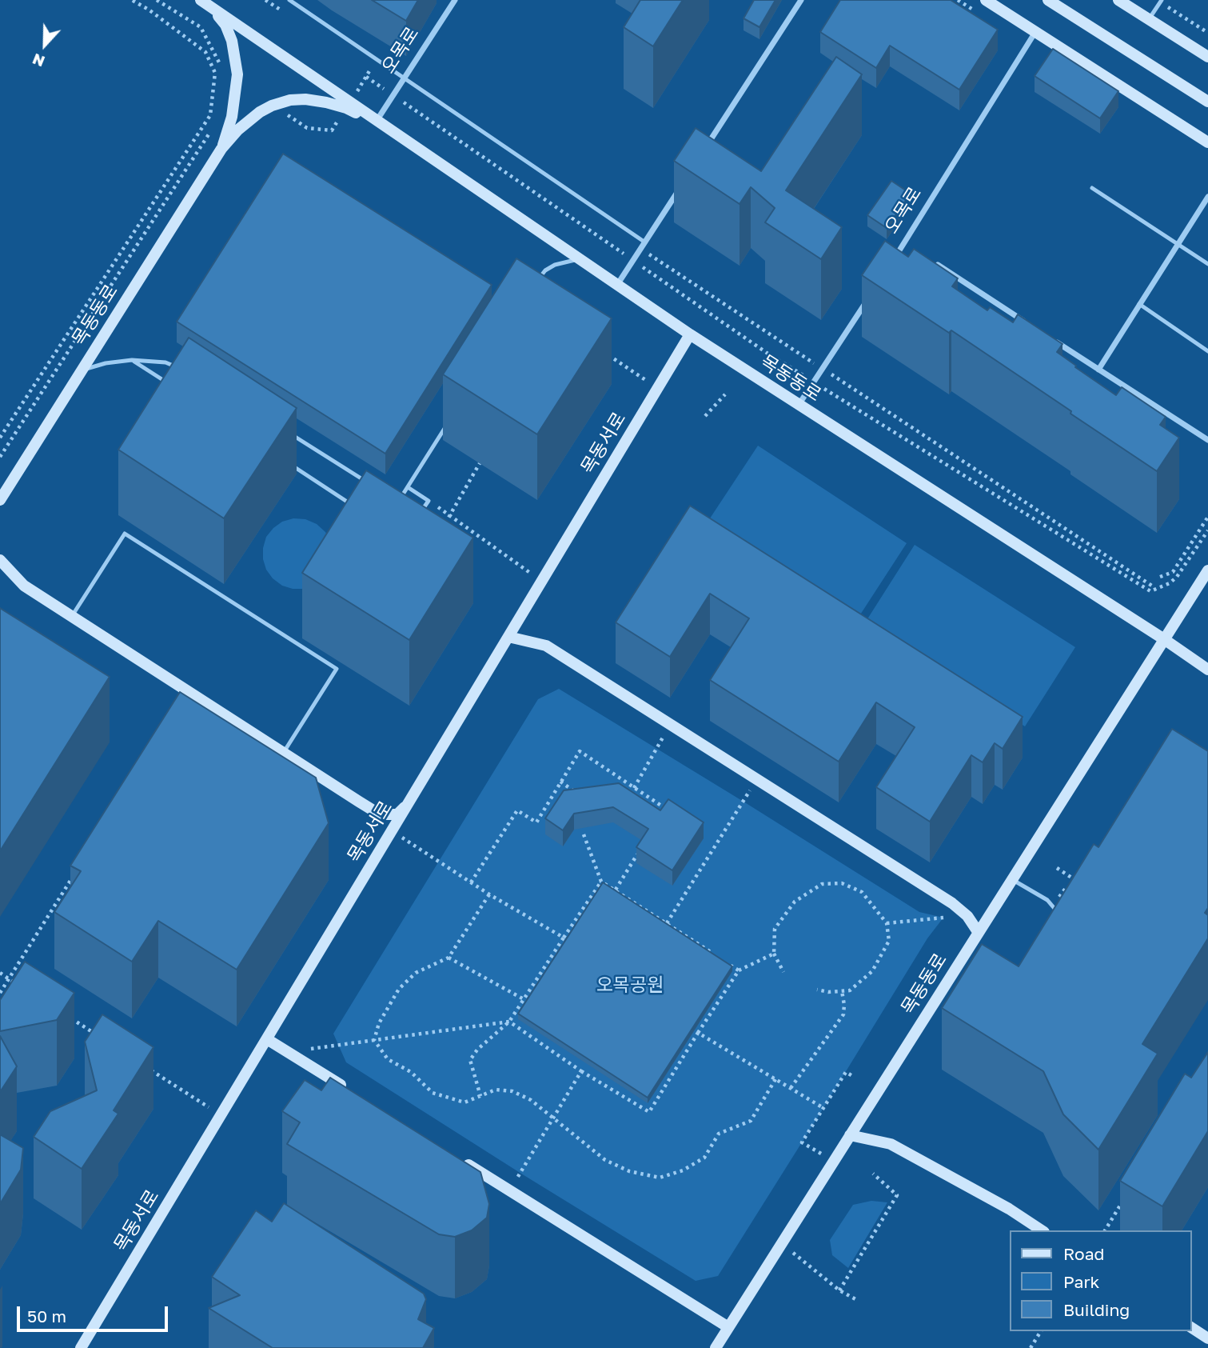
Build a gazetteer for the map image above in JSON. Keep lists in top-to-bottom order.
{
  "streets": {
    "street": ["오목로", "목동동로", "목동서로"]
  },
  "crossings": [
    ["오목로", "목동동로"],
    ["목동동로", "목동서로"]
  ],
  "parks": ["오목공원"],
  "legend": ["Road", "Park", "Building"],
  "scale_bar": "50 m",
  "north": "bottom"
}
